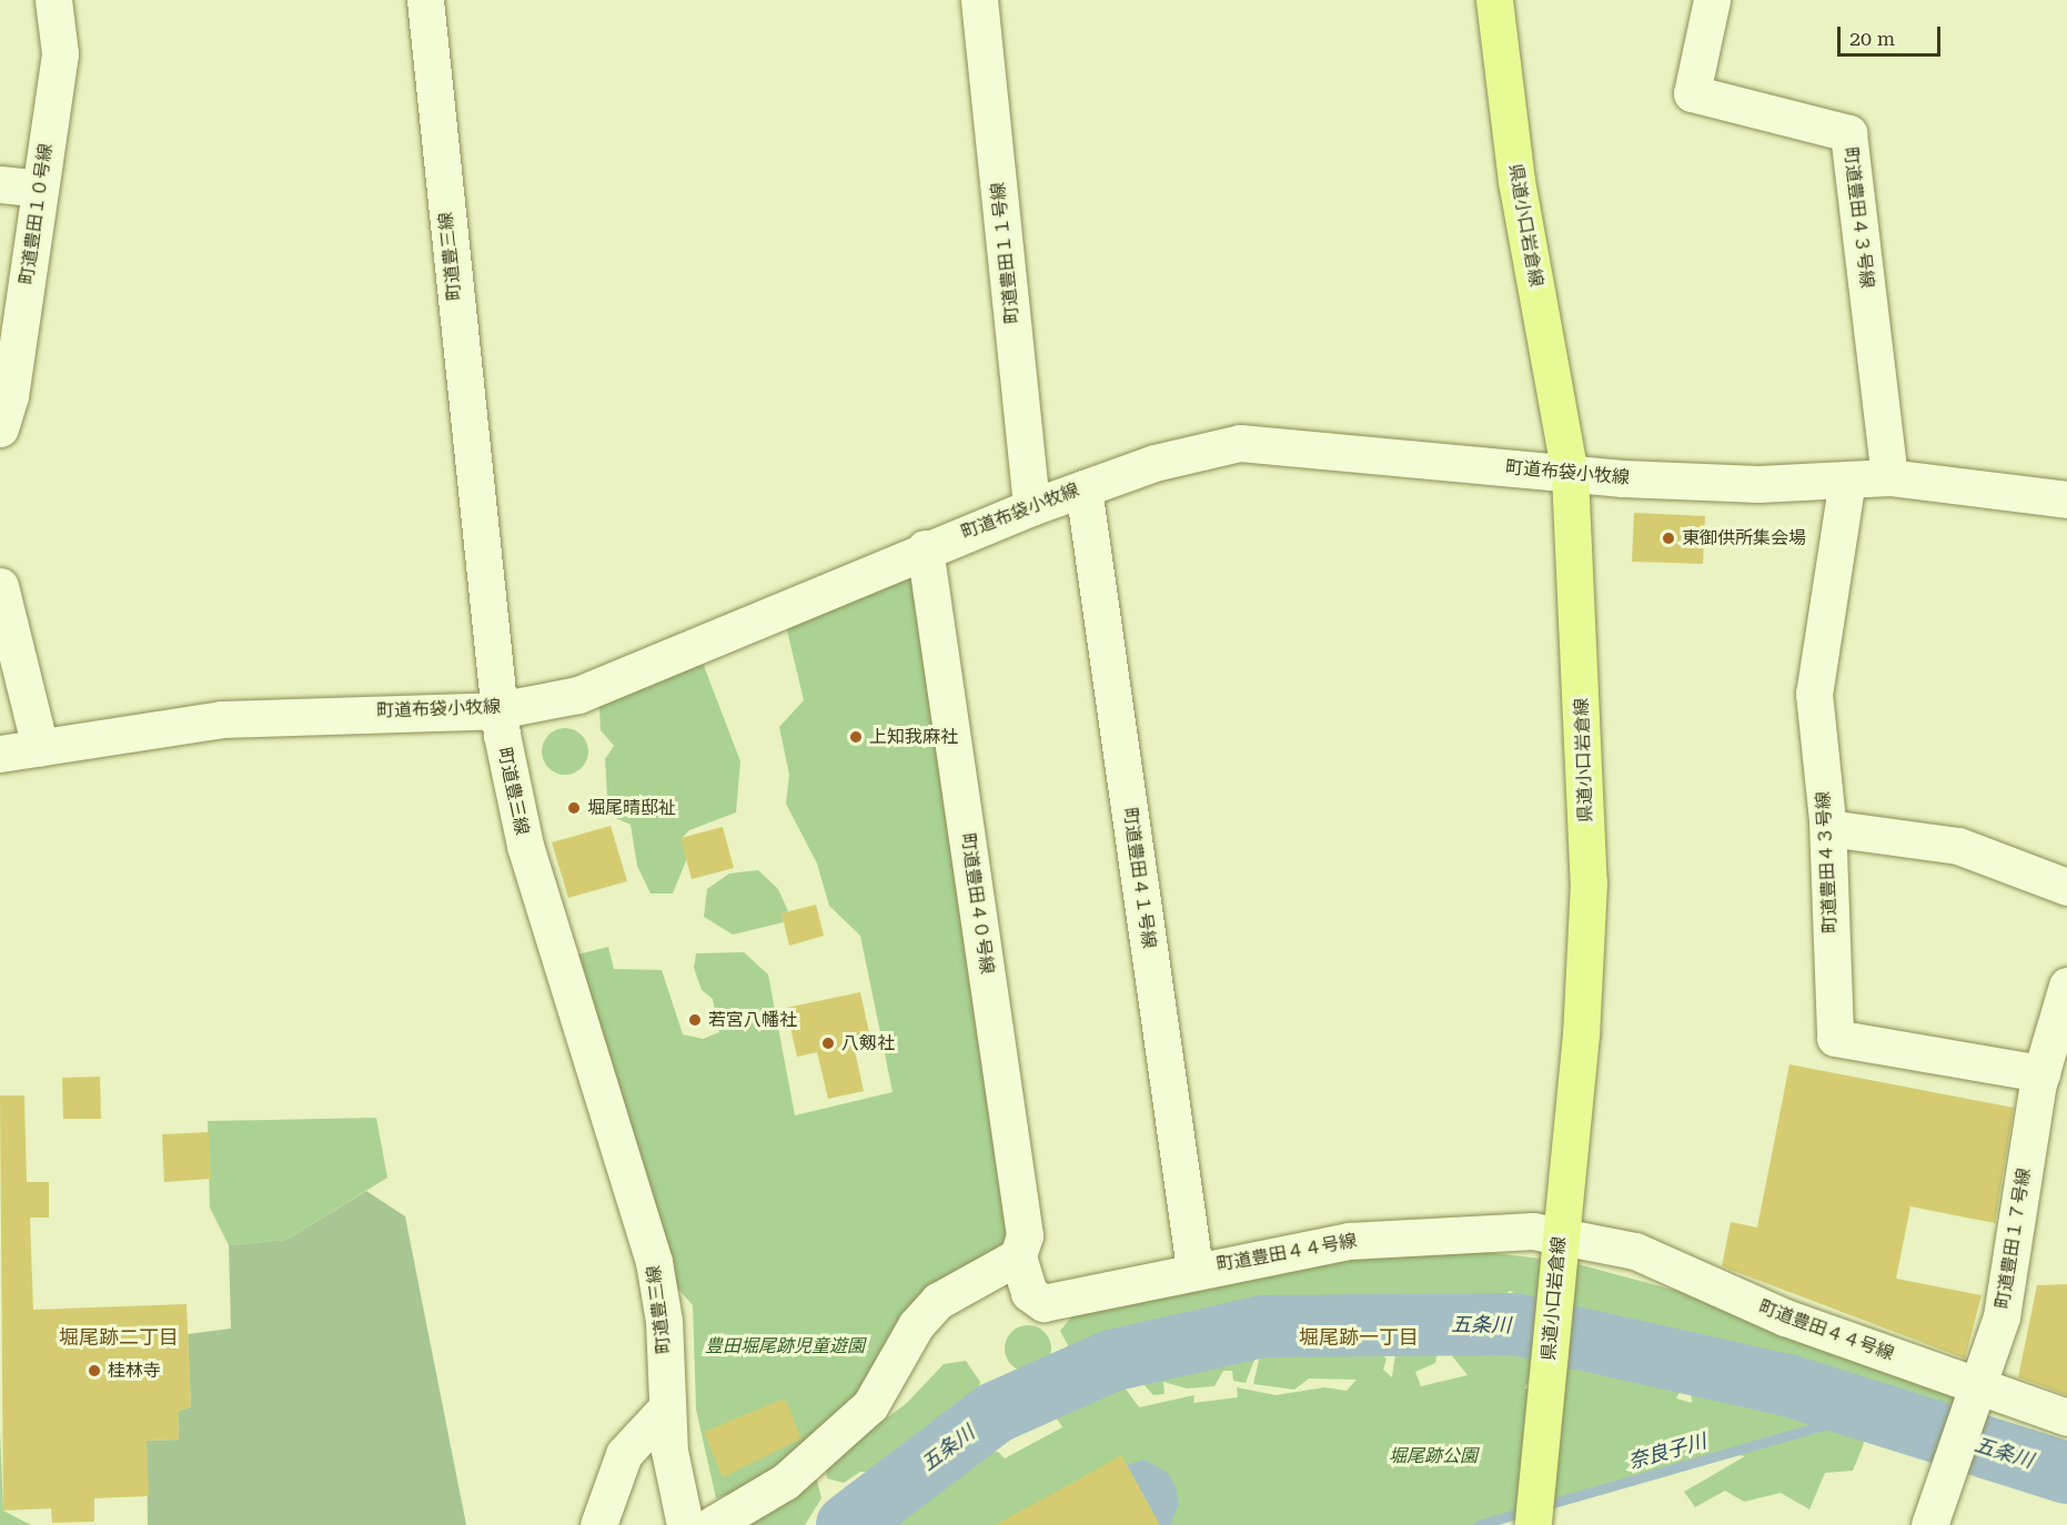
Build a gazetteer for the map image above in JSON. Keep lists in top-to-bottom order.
{
  "streets": {
    "main road": ["県道小口岩倉線"],
    "street": [
      "町道豊田１０号線",
      "町道豊田４３号線",
      "町道豊田１１号線",
      "町道豊三線",
      "町道布袋小牧線",
      "町道豊田４１号線",
      "町道豊田４０号線",
      "町道豊田１７号線",
      "町道豊田４４号線"
    ]
  },
  "crossings": [
    ["町道豊田４３号線", "町道布袋小牧線"],
    ["町道豊田４３号線", "町道豊田１７号線"],
    ["県道小口岩倉線", "町道布袋小牧線"],
    ["県道小口岩倉線", "町道豊田４４号線"],
    ["町道豊田１１号線", "町道布袋小牧線"],
    ["町道豊三線", "町道布袋小牧線"],
    ["町道布袋小牧線", "町道豊田４１号線"],
    ["町道布袋小牧線", "町道豊田４０号線"],
    ["町道豊田４１号線", "町道豊田４４号線"],
    ["町道豊田４０号線", "町道豊田４４号線"],
    ["町道豊田１７号線", "町道豊田４４号線"]
  ],
  "districts": ["堀尾跡二丁目", "堀尾跡一丁目"],
  "water": ["五条川", "奈良子川"],
  "parks": ["豊田堀尾跡児童遊園", "堀尾跡公園"],
  "places": [
    "東御供所集会場",
    "上知我麻社",
    "堀尾晴邸祉",
    "若宮八幡社",
    "八剱社",
    "桂林寺"
  ],
  "scale_bar": "20 m"
}
